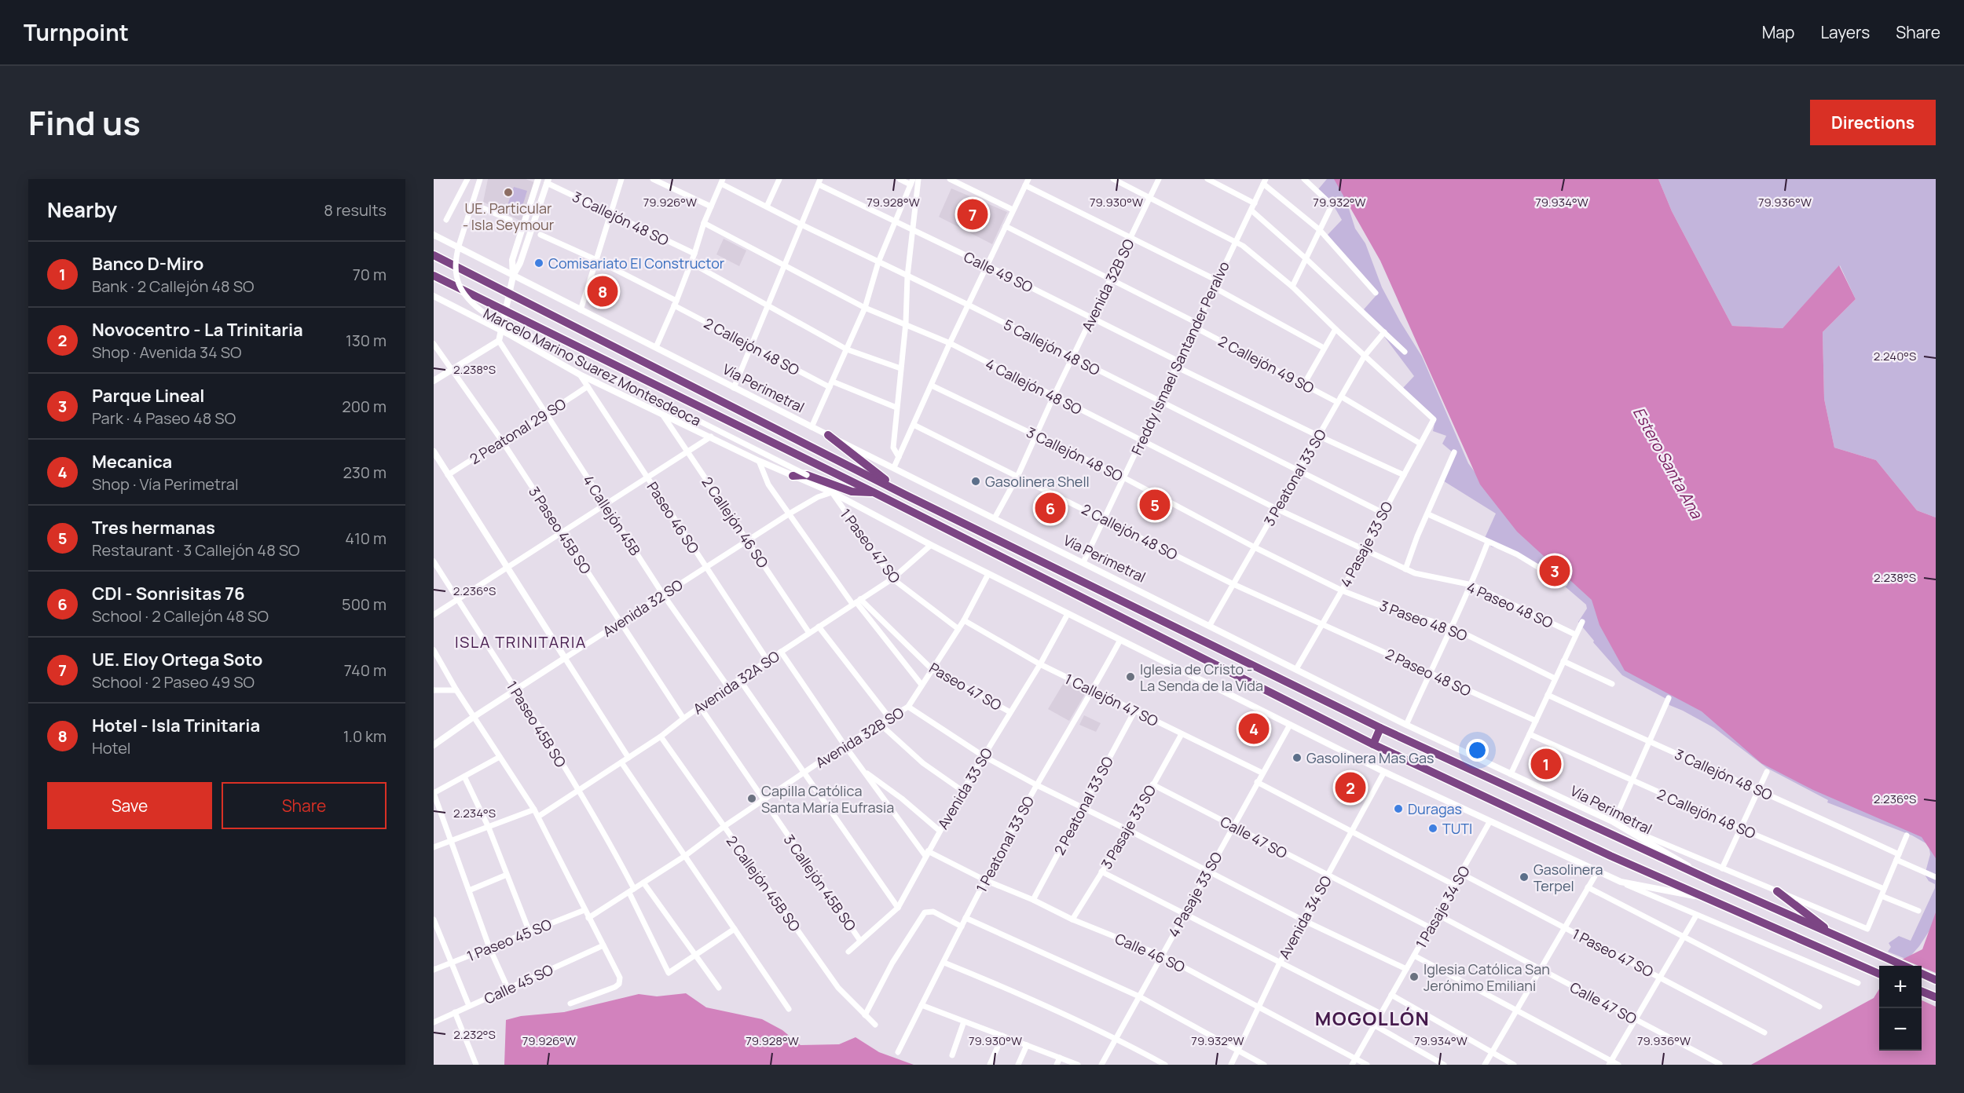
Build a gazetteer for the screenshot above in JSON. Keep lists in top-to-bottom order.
{
  "streets": {
    "highway": ["Vía Perimetral"],
    "street": [
      "3 Callejón 48 SO",
      "Calle 49 SO",
      "Avenida 32B SO",
      "2 Callejón 48 SO",
      "5 Callejón 48 SO",
      "Freddy Ismael Santander Peralvo",
      "2 Callejón 49 SO",
      "Marcelo Marino Suarez Montesdeoca",
      "4 Callejón 48 SO",
      "2 Peatonal 29 SO",
      "3 Peatonal 33 SO",
      "4 Callejón 45B",
      "Paseo 46 SO",
      "2 Callejón 46 SO",
      "3 Paseo 45B SO",
      "4 Pasaje 33 SO",
      "1 Paseo 47 SO",
      "4 Paseo 48 SO",
      "Avenida 32 SO",
      "3 Paseo 48 SO",
      "2 Paseo 48 SO",
      "Avenida 32A SO",
      "Paseo 47 SO",
      "1 Callejón 47 SO",
      "1 Paseo 45B SO",
      "Avenida 33 SO",
      "2 Peatonal 33 SO",
      "3 Pasaje 33 SO",
      "Calle 47 SO",
      "1 Peatonal 33 SO",
      "3 Callejón 45B SO",
      "2 Callejón 45B SO",
      "1 Pasaje 34 SO",
      "Avenida 34 SO",
      "1 Paseo 45 SO",
      "Calle 46 SO",
      "Calle 45 SO"
    ]
  },
  "crossings": [
    ["3 Callejón 48 SO", "Avenida 32B SO"],
    ["3 Callejón 48 SO", "Freddy Ismael Santander Peralvo"],
    ["3 Callejón 48 SO", "3 Peatonal 33 SO"],
    ["3 Callejón 48 SO", "4 Pasaje 33 SO"],
    ["3 Callejón 48 SO", "3 Paseo 48 SO"],
    ["Calle 49 SO", "Avenida 32B SO"],
    ["Calle 49 SO", "Freddy Ismael Santander Peralvo"],
    ["Calle 49 SO", "3 Peatonal 33 SO"],
    ["Calle 49 SO", "4 Pasaje 33 SO"],
    ["Avenida 32B SO", "2 Callejón 48 SO"],
    ["Avenida 32B SO", "5 Callejón 48 SO"],
    ["Avenida 32B SO", "2 Callejón 49 SO"],
    ["Avenida 32B SO", "4 Callejón 48 SO"],
    ["Avenida 32B SO", "Vía Perimetral"],
    ["Avenida 32B SO", "1 Paseo 47 SO"],
    ["Avenida 32B SO", "Paseo 47 SO"],
    ["Avenida 32B SO", "1 Callejón 47 SO"],
    ["Avenida 32B SO", "1 Paseo 45B SO"],
    ["Avenida 32B SO", "3 Callejón 45B SO"],
    ["Avenida 32B SO", "2 Callejón 45B SO"],
    ["2 Callejón 48 SO", "Freddy Ismael Santander Peralvo"],
    ["2 Callejón 48 SO", "3 Peatonal 33 SO"],
    ["2 Callejón 48 SO", "4 Pasaje 33 SO"],
    ["2 Callejón 48 SO", "2 Paseo 48 SO"],
    ["5 Callejón 48 SO", "Freddy Ismael Santander Peralvo"],
    ["5 Callejón 48 SO", "3 Peatonal 33 SO"],
    ["5 Callejón 48 SO", "4 Pasaje 33 SO"],
    ["Freddy Ismael Santander Peralvo", "2 Callejón 49 SO"],
    ["Freddy Ismael Santander Peralvo", "4 Callejón 48 SO"],
    ["Freddy Ismael Santander Peralvo", "Vía Perimetral"],
    ["2 Callejón 49 SO", "3 Peatonal 33 SO"],
    ["4 Callejón 48 SO", "3 Peatonal 33 SO"],
    ["4 Callejón 48 SO", "4 Pasaje 33 SO"],
    ["4 Callejón 48 SO", "4 Paseo 48 SO"],
    ["Vía Perimetral", "3 Peatonal 33 SO"],
    ["Vía Perimetral", "4 Pasaje 33 SO"],
    ["2 Peatonal 29 SO", "4 Callejón 45B"],
    ["2 Peatonal 29 SO", "Paseo 46 SO"],
    ["2 Peatonal 29 SO", "3 Paseo 45B SO"],
    ["3 Peatonal 33 SO", "4 Pasaje 33 SO"],
    ["4 Callejón 45B", "Avenida 32 SO"],
    ["4 Callejón 45B", "Avenida 32A SO"],
    ["Paseo 46 SO", "Avenida 32 SO"],
    ["Paseo 46 SO", "Avenida 32A SO"],
    ["2 Callejón 46 SO", "Avenida 32 SO"],
    ["2 Callejón 46 SO", "Avenida 32A SO"],
    ["3 Paseo 45B SO", "Avenida 32 SO"],
    ["3 Paseo 45B SO", "Avenida 32A SO"],
    ["4 Pasaje 33 SO", "4 Paseo 48 SO"],
    ["4 Pasaje 33 SO", "3 Paseo 48 SO"],
    ["4 Pasaje 33 SO", "2 Paseo 48 SO"],
    ["4 Pasaje 33 SO", "1 Callejón 47 SO"],
    ["4 Pasaje 33 SO", "Calle 47 SO"],
    ["4 Pasaje 33 SO", "Calle 46 SO"],
    ["1 Paseo 47 SO", "Avenida 32 SO"],
    ["1 Paseo 47 SO", "Avenida 32A SO"],
    ["1 Paseo 47 SO", "1 Pasaje 34 SO"],
    ["Avenida 32 SO", "Paseo 47 SO"],
    ["Avenida 32 SO", "1 Paseo 45B SO"],
    ["Avenida 32A SO", "Paseo 47 SO"],
    ["Avenida 32A SO", "1 Paseo 45B SO"],
    ["Avenida 32A SO", "3 Callejón 45B SO"],
    ["Avenida 32A SO", "2 Callejón 45B SO"],
    ["Paseo 47 SO", "Avenida 33 SO"],
    ["1 Callejón 47 SO", "Avenida 33 SO"],
    ["1 Callejón 47 SO", "2 Peatonal 33 SO"],
    ["1 Callejón 47 SO", "3 Pasaje 33 SO"],
    ["1 Callejón 47 SO", "1 Peatonal 33 SO"],
    ["Avenida 33 SO", "3 Callejón 45B SO"],
    ["Avenida 33 SO", "Calle 46 SO"],
    ["2 Peatonal 33 SO", "Calle 46 SO"],
    ["3 Pasaje 33 SO", "Calle 47 SO"],
    ["3 Pasaje 33 SO", "Calle 46 SO"],
    ["Calle 47 SO", "1 Pasaje 34 SO"],
    ["Calle 47 SO", "Avenida 34 SO"],
    ["1 Peatonal 33 SO", "Calle 46 SO"],
    ["1 Pasaje 34 SO", "Calle 46 SO"],
    ["Avenida 34 SO", "Calle 46 SO"]
  ],
  "districts": ["ISLA TRINITARIA", "MOGOLLÓN"],
  "water": ["Estero Santa Ana"],
  "places": [
    "UE. Particular - Isla Seymour",
    "Comisariato El Constructor",
    "Gasolinera Shell",
    "Iglesia de Cristo - La Senda de la Vida",
    "Gasolinera Mas Gas",
    "Capilla Católica Santa María Eufrasia",
    "Duragas",
    "TUTI",
    "Gasolinera Terpel",
    "Iglesia Católica San Jerónimo Emiliani"
  ],
  "page": {
    "header": "Turnpoint",
    "nav": ["Map", "Layers", "Share"],
    "title": "Find us",
    "buttons": [
      "Directions",
      ["Save", "Share"]
    ],
    "heading": ["Nearby", "8 results"],
    "pins": [
      "7",
      "8",
      "5",
      "6",
      "3",
      "4",
      "1",
      "2"
    ],
    "list": [
      {
        "mark": "1",
        "name": "Banco D-Miro",
        "note": "Bank · 2 Callejón 48 SO",
        "value": "70 m"
      },
      {
        "mark": "2",
        "name": "Novocentro - La Trinitaria",
        "note": "Shop · Avenida 34 SO",
        "value": "130 m"
      },
      {
        "mark": "3",
        "name": "Parque Lineal",
        "note": "Park · 4 Paseo 48 SO",
        "value": "200 m"
      },
      {
        "mark": "4",
        "name": "Mecanica",
        "note": "Shop · Vía Perimetral",
        "value": "230 m"
      },
      {
        "mark": "5",
        "name": "Tres hermanas",
        "note": "Restaurant · 3 Callejón 48 SO",
        "value": "410 m"
      },
      {
        "mark": "6",
        "name": "CDI - Sonrisitas 76",
        "note": "School · 2 Callejón 48 SO",
        "value": "500 m"
      },
      {
        "mark": "7",
        "name": "UE. Eloy Ortega Soto",
        "note": "School · 2 Paseo 49 SO",
        "value": "740 m"
      },
      {
        "mark": "8",
        "name": "Hotel - Isla Trinitaria",
        "note": "Hotel",
        "value": "1.0 km"
      }
    ],
    "map_buttons": ["+", "−"]
  },
  "coordinates": [
    "79.926°W",
    "79.928°W",
    "79.930°W",
    "79.932°W",
    "79.934°W",
    "79.936°W",
    "2.240°S",
    "2.238°S",
    "2.236°S",
    "2.234°S",
    "2.232°S"
  ]
}
